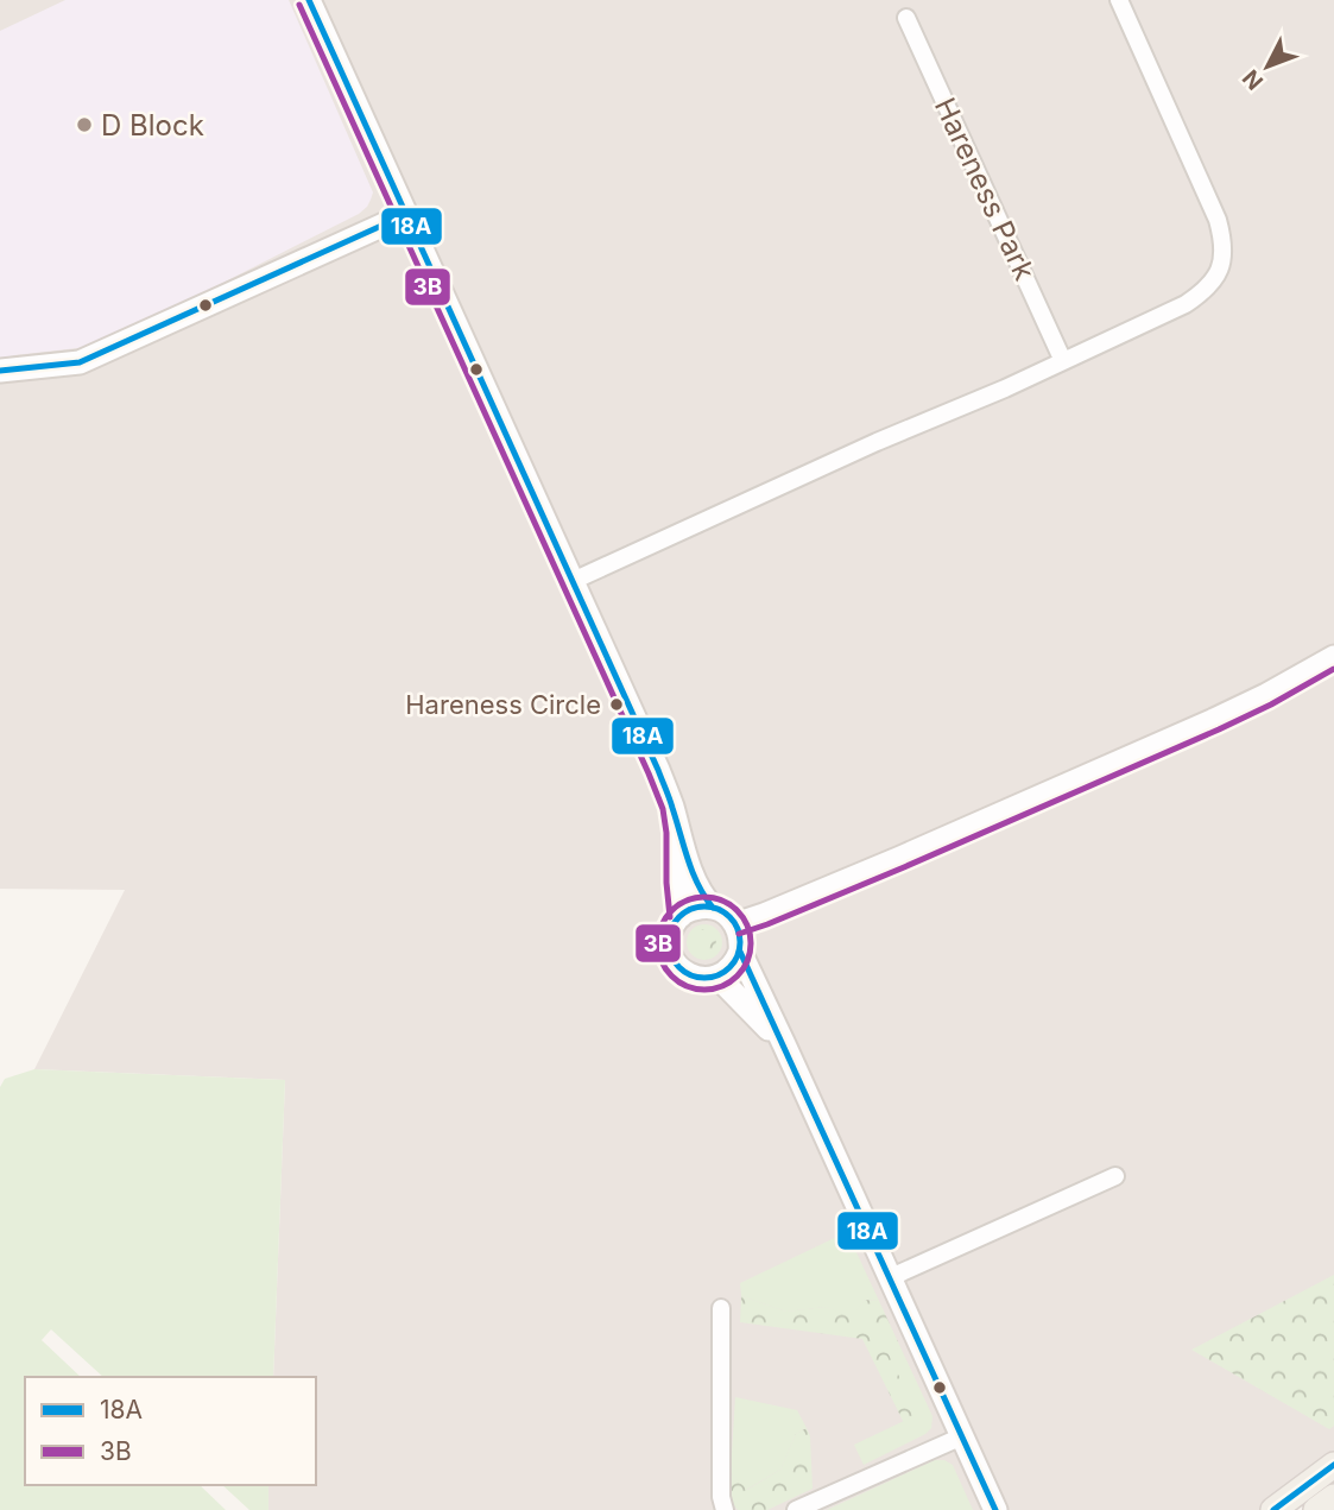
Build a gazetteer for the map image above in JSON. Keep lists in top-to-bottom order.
{
  "streets": {
    "street": ["Hareness Park"]
  },
  "places": ["D Block", "Hareness Circle"],
  "lines": ["transit line 18A", "transit line 3B"],
  "legend": ["18A", "3B"],
  "north": "bottom left"
}
